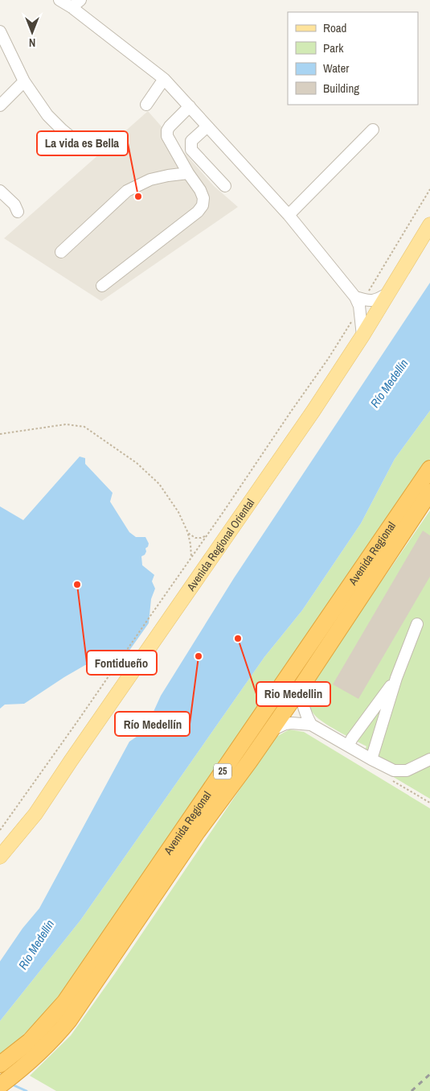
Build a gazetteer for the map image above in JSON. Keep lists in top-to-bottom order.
{
  "streets": {
    "highway": ["Avenida Regional", "25"],
    "main road": ["Avenida Regional Oriental"]
  },
  "water": ["Río Medellín"],
  "places": [
    "La vida es Bella",
    "Fontidueño",
    "Rio Medellin",
    "Río Medellín"
  ],
  "legend": [
    "Road",
    "Park",
    "Water",
    "Building"
  ],
  "north": "bottom"
}
